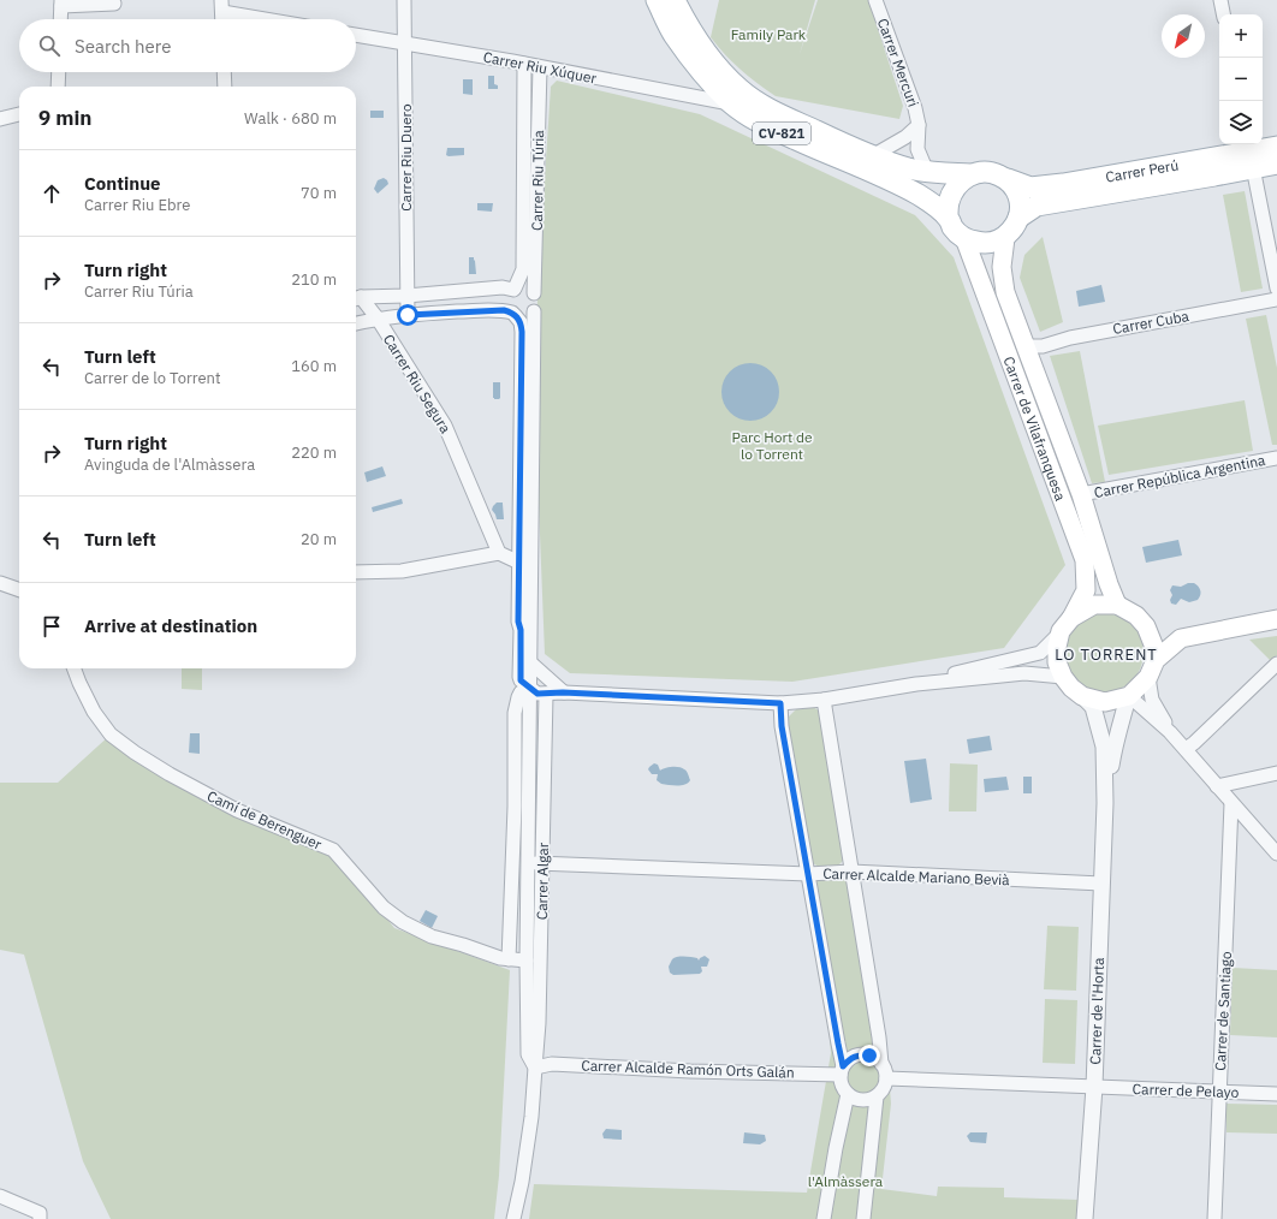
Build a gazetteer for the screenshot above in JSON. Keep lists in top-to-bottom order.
{
  "streets": {
    "main road": ["CV-821", "Carrer Perú", "Carrer de Vilafranquesa"],
    "street": [
      "Carrer Mercuri",
      "Carrer Riu Xúquer",
      "Carrer Riu Duero",
      "Carrer Riu Túria",
      "Carrer Cuba",
      "Carrer Riu Segura",
      "Carrer República Argentina",
      "Camí de Berenguer",
      "Carrer Alcalde Mariano Bevià",
      "Carrer Algar",
      "Carrer de l'Horta",
      "Carrer de Santiago",
      "Carrer Alcalde Ramón Orts Galán",
      "Carrer de Pelayo"
    ]
  },
  "crossings": [
    ["Carrer Mercuri", "CV-821"],
    ["Carrer Riu Xúquer", "CV-821"],
    ["Carrer Riu Xúquer", "Carrer Riu Duero"],
    ["Carrer Riu Xúquer", "Carrer Riu Túria"],
    ["CV-821", "Carrer Perú"],
    ["CV-821", "Carrer de Vilafranquesa"],
    ["CV-821", "Carrer de l'Horta"],
    ["Carrer Perú", "Carrer de Vilafranquesa"],
    ["Carrer Cuba", "Carrer de Vilafranquesa"],
    ["Carrer de Vilafranquesa", "Carrer República Argentina"],
    ["Carrer de Vilafranquesa", "Carrer de l'Horta"],
    ["Camí de Berenguer", "Carrer Algar"],
    ["Carrer Alcalde Mariano Bevià", "Carrer Algar"],
    ["Carrer Alcalde Mariano Bevià", "Carrer de l'Horta"],
    ["Carrer Algar", "Carrer Alcalde Ramón Orts Galán"],
    ["Carrer de l'Horta", "Carrer de Pelayo"],
    ["Carrer de Santiago", "Carrer de Pelayo"]
  ],
  "districts": ["LO TORRENT"],
  "parks": ["Family Park", "Parc Hort de lo Torrent", "l'Almàssera"],
  "north": "bottom left",
  "page": {
    "map_buttons": ["+", "−"],
    "search": "Search here",
    "heading": ["9 min", "Walk · 680 m"],
    "list": [
      ["Continue", "Carrer Riu Ebre", "70 m"],
      ["Turn right", "Carrer Riu Túria", "210 m"],
      ["Turn left", "Carrer de lo Torrent", "160 m"],
      ["Turn right", "Avinguda de l'Almàssera", "220 m"],
      ["Turn left", "20 m"],
      "Arrive at destination"
    ]
  }
}
